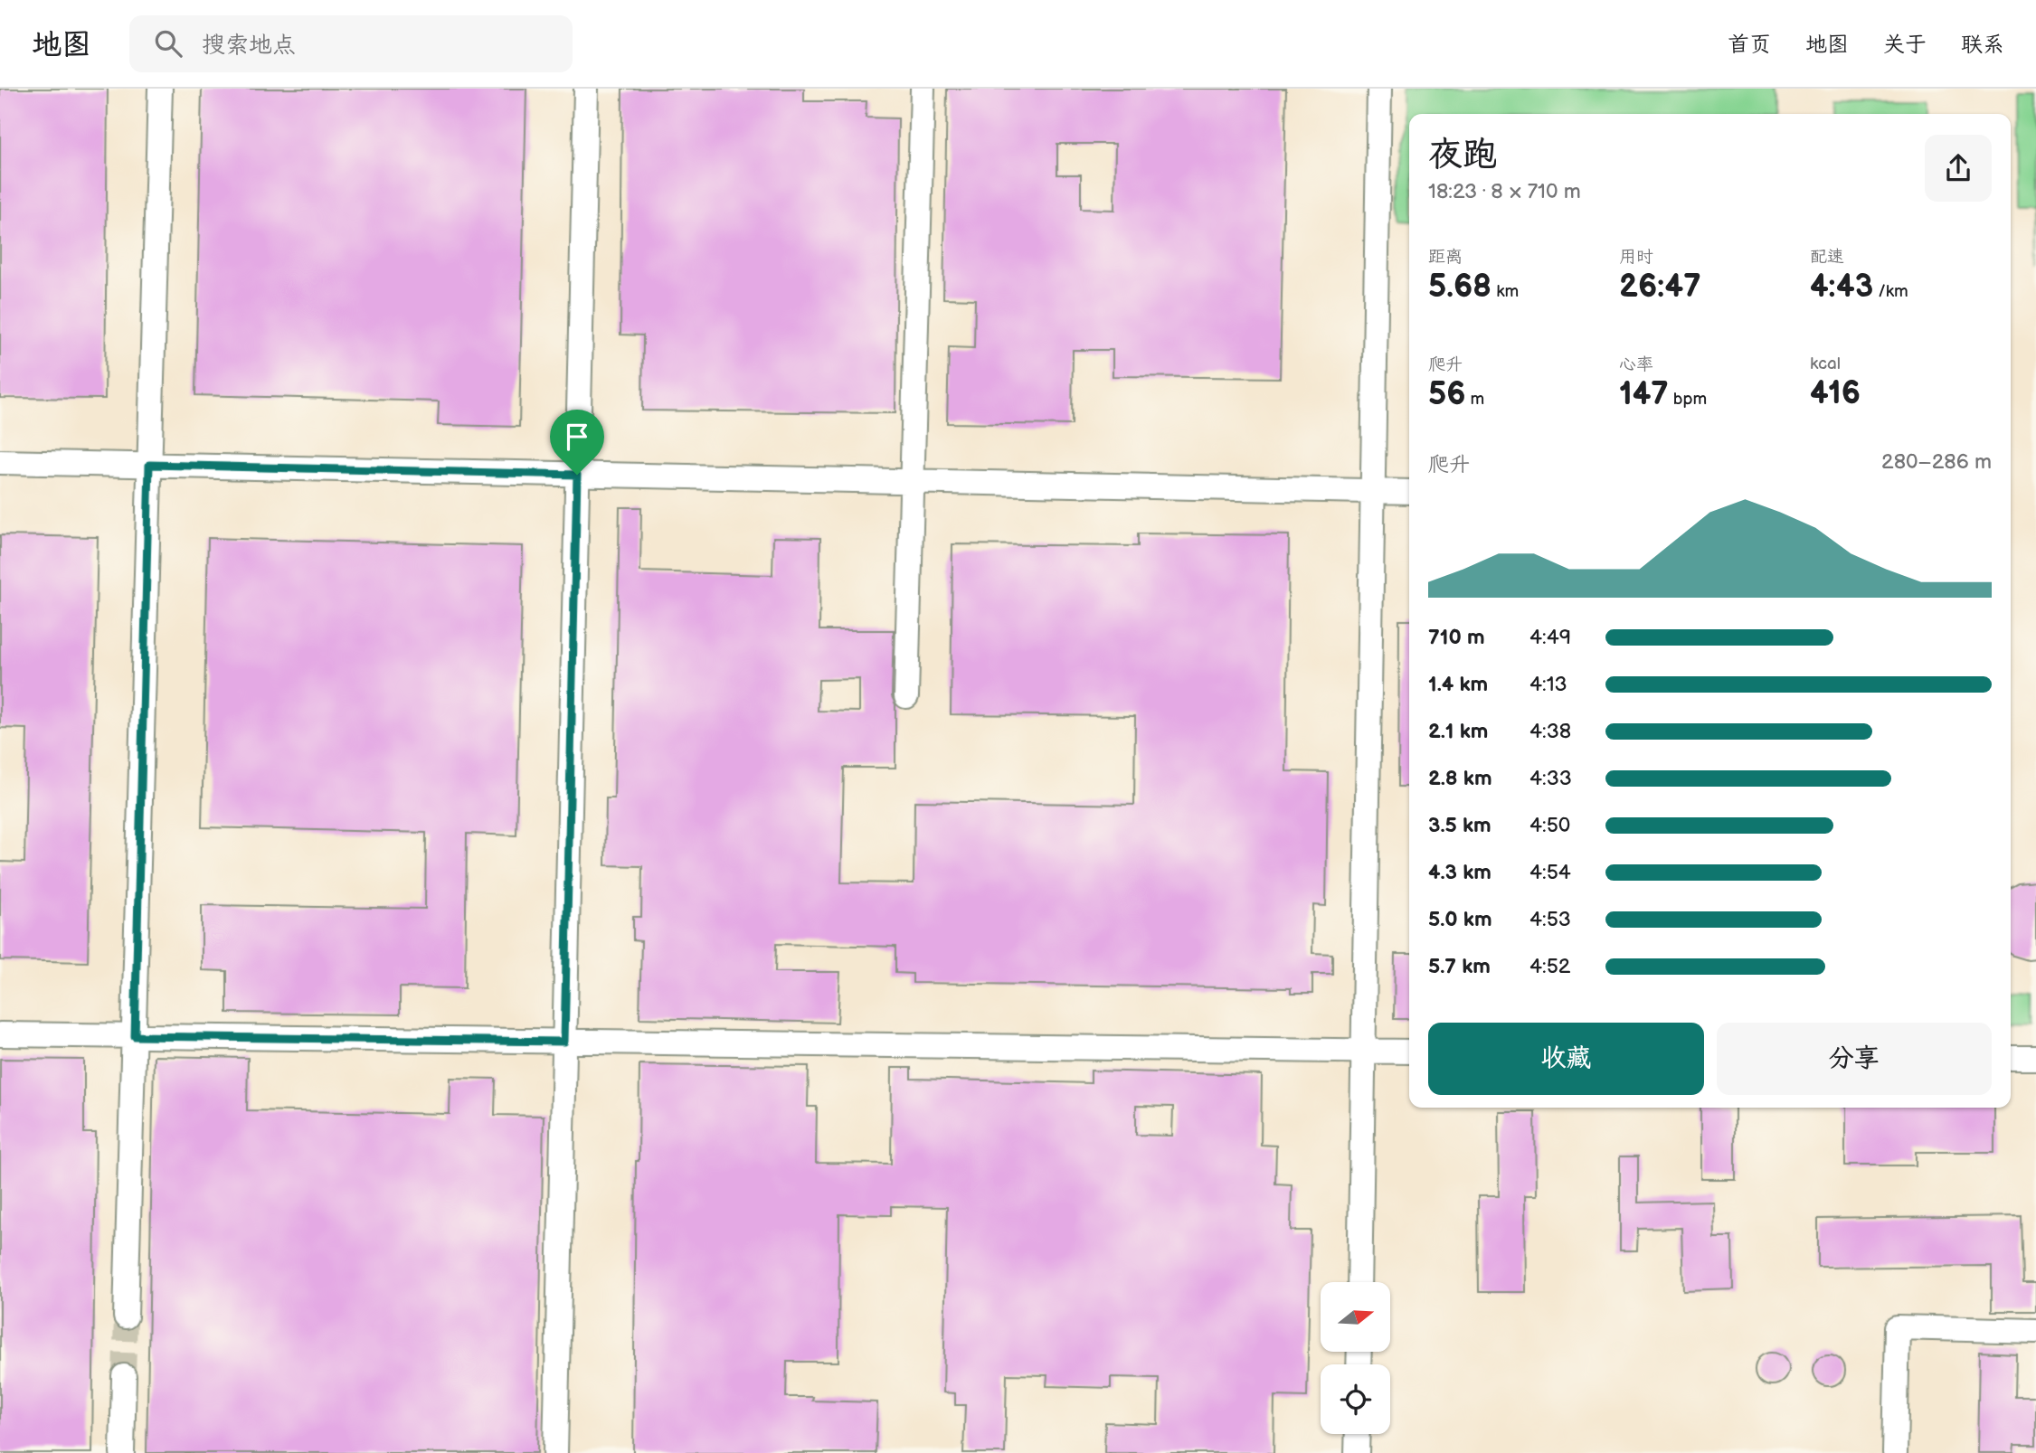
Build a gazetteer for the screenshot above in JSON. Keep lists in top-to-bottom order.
{
  "north": "right",
  "page": {
    "header": "地图",
    "search": "搜索地点",
    "nav": [
      "首页",
      "地图",
      "关于",
      "联系"
    ],
    "heading": ["夜跑", "18:23 · 8 × 710 m"],
    "stats": [
      ["距离", "5.68 km"],
      ["用时", "26:47"],
      ["配速", "4:43 /km"],
      ["爬升", "56 m"],
      ["心率", "147 bpm"],
      ["kcal", "416"]
    ],
    "chart": ["爬升", "280–286 m"],
    "list": [
      {
        "name": "710 m",
        "note": "4:49"
      },
      {
        "name": "1.4 km",
        "note": "4:13"
      },
      {
        "name": "2.1 km",
        "note": "4:38"
      },
      {
        "name": "2.8 km",
        "note": "4:33"
      },
      {
        "name": "3.5 km",
        "note": "4:50"
      },
      {
        "name": "4.3 km",
        "note": "4:54"
      },
      {
        "name": "5.0 km",
        "note": "4:53"
      },
      {
        "name": "5.7 km",
        "note": "4:52"
      }
    ],
    "buttons": ["收藏", "分享"]
  }
}
